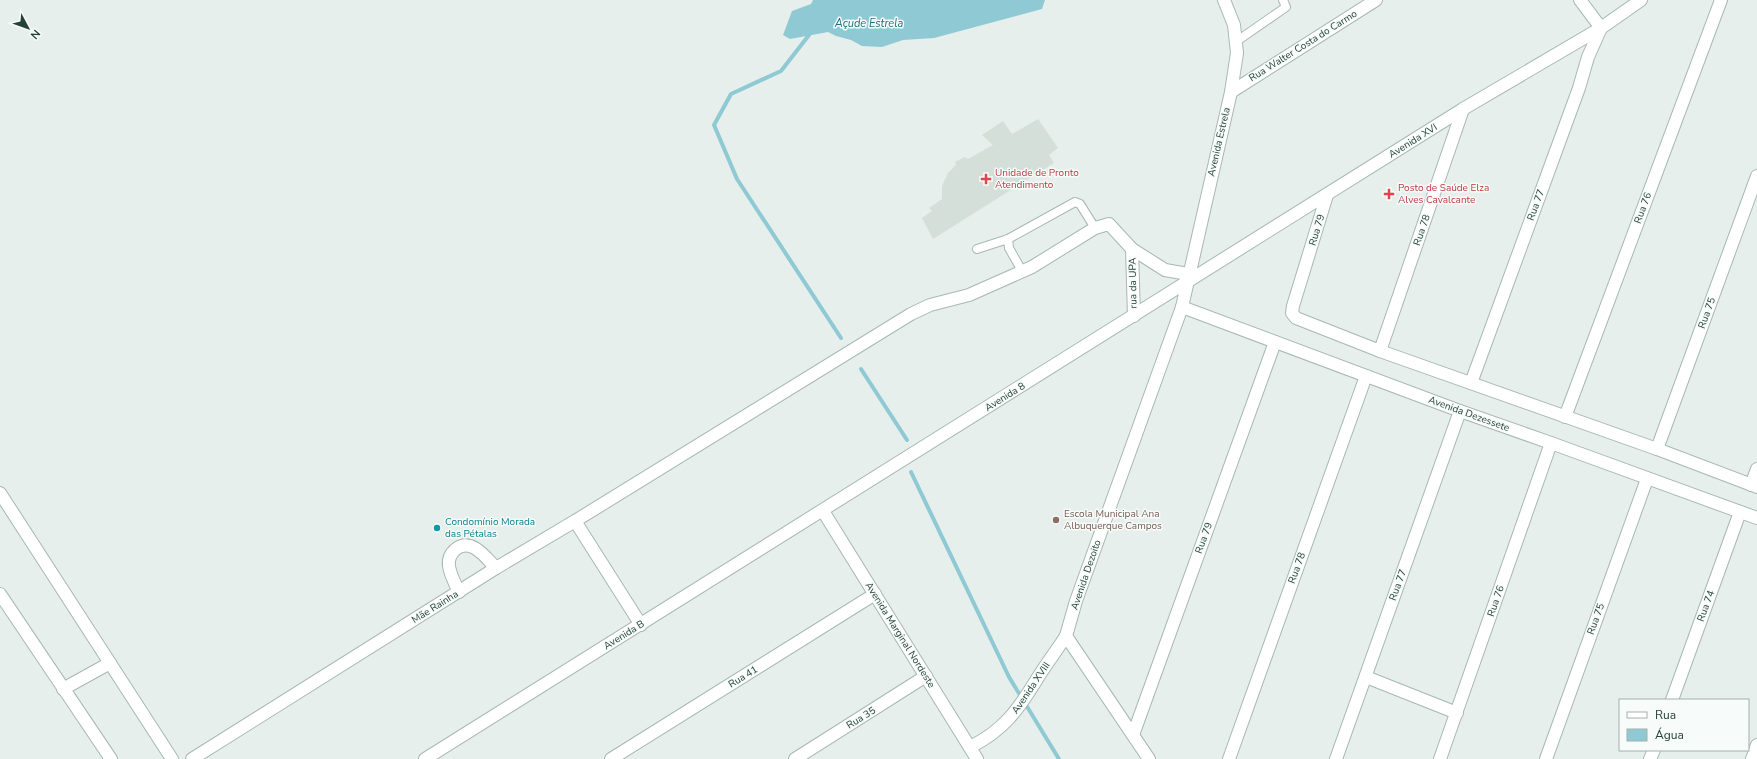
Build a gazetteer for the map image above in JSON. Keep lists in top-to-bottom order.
{
  "streets": {
    "street": [
      "Rua Walter Costa do Carmo",
      "Avenida XVI",
      "Avenida Estrela",
      "Rua 77",
      "Rua 76",
      "Rua 79",
      "Rua 78",
      "rua da UPA",
      "Rua 75",
      "Avenida 8",
      "Avenida Dezessete",
      "Avenida Dezoito",
      "Rua 74",
      "Mãe Rainha",
      "Avenida B",
      "Avenida Marginal Nordeste",
      "Rua 41",
      "Avenida XVIII",
      "Rua 35"
    ]
  },
  "crossings": [
    ["Rua Walter Costa do Carmo", "Avenida Estrela"],
    ["Avenida XVI", "Avenida Estrela"],
    ["Avenida XVI", "Rua 77"],
    ["Avenida XVI", "Rua 79"],
    ["Avenida XVI", "Rua 78"],
    ["Avenida XVI", "Avenida 8"],
    ["Avenida XVI", "Avenida Dezoito"],
    ["Avenida Estrela", "Avenida 8"],
    ["Avenida Estrela", "Avenida Dezoito"],
    ["Rua 77", "Avenida Dezessete"],
    ["Rua 76", "Avenida Dezessete"],
    ["Rua 79", "Rua 78"],
    ["Rua 79", "Avenida Dezessete"],
    ["Rua 78", "Avenida Dezessete"],
    ["rua da UPA", "Avenida 8"],
    ["Rua 75", "Avenida Dezessete"],
    ["Avenida 8", "Avenida Dezoito"],
    ["Avenida 8", "Avenida B"],
    ["Avenida 8", "Avenida Marginal Nordeste"],
    ["Avenida Dezessete", "Avenida Dezoito"],
    ["Avenida Dezessete", "Rua 74"],
    ["Avenida Dezoito", "Avenida XVIII"],
    ["Avenida B", "Avenida Marginal Nordeste"],
    ["Avenida Marginal Nordeste", "Rua 41"],
    ["Avenida Marginal Nordeste", "Avenida XVIII"],
    ["Avenida Marginal Nordeste", "Rua 35"]
  ],
  "water": ["Açude Estrela"],
  "places": {
    "health": ["Unidade de Pronto Atendimento", "Posto de Saúde Elza Alves Cavalcante"],
    "other": ["Escola Municipal Ana Albuquerque Campos", "Condomínio Morada das Pétalas"]
  },
  "legend": ["Rua", "Água"],
  "north": "bottom right"
}
